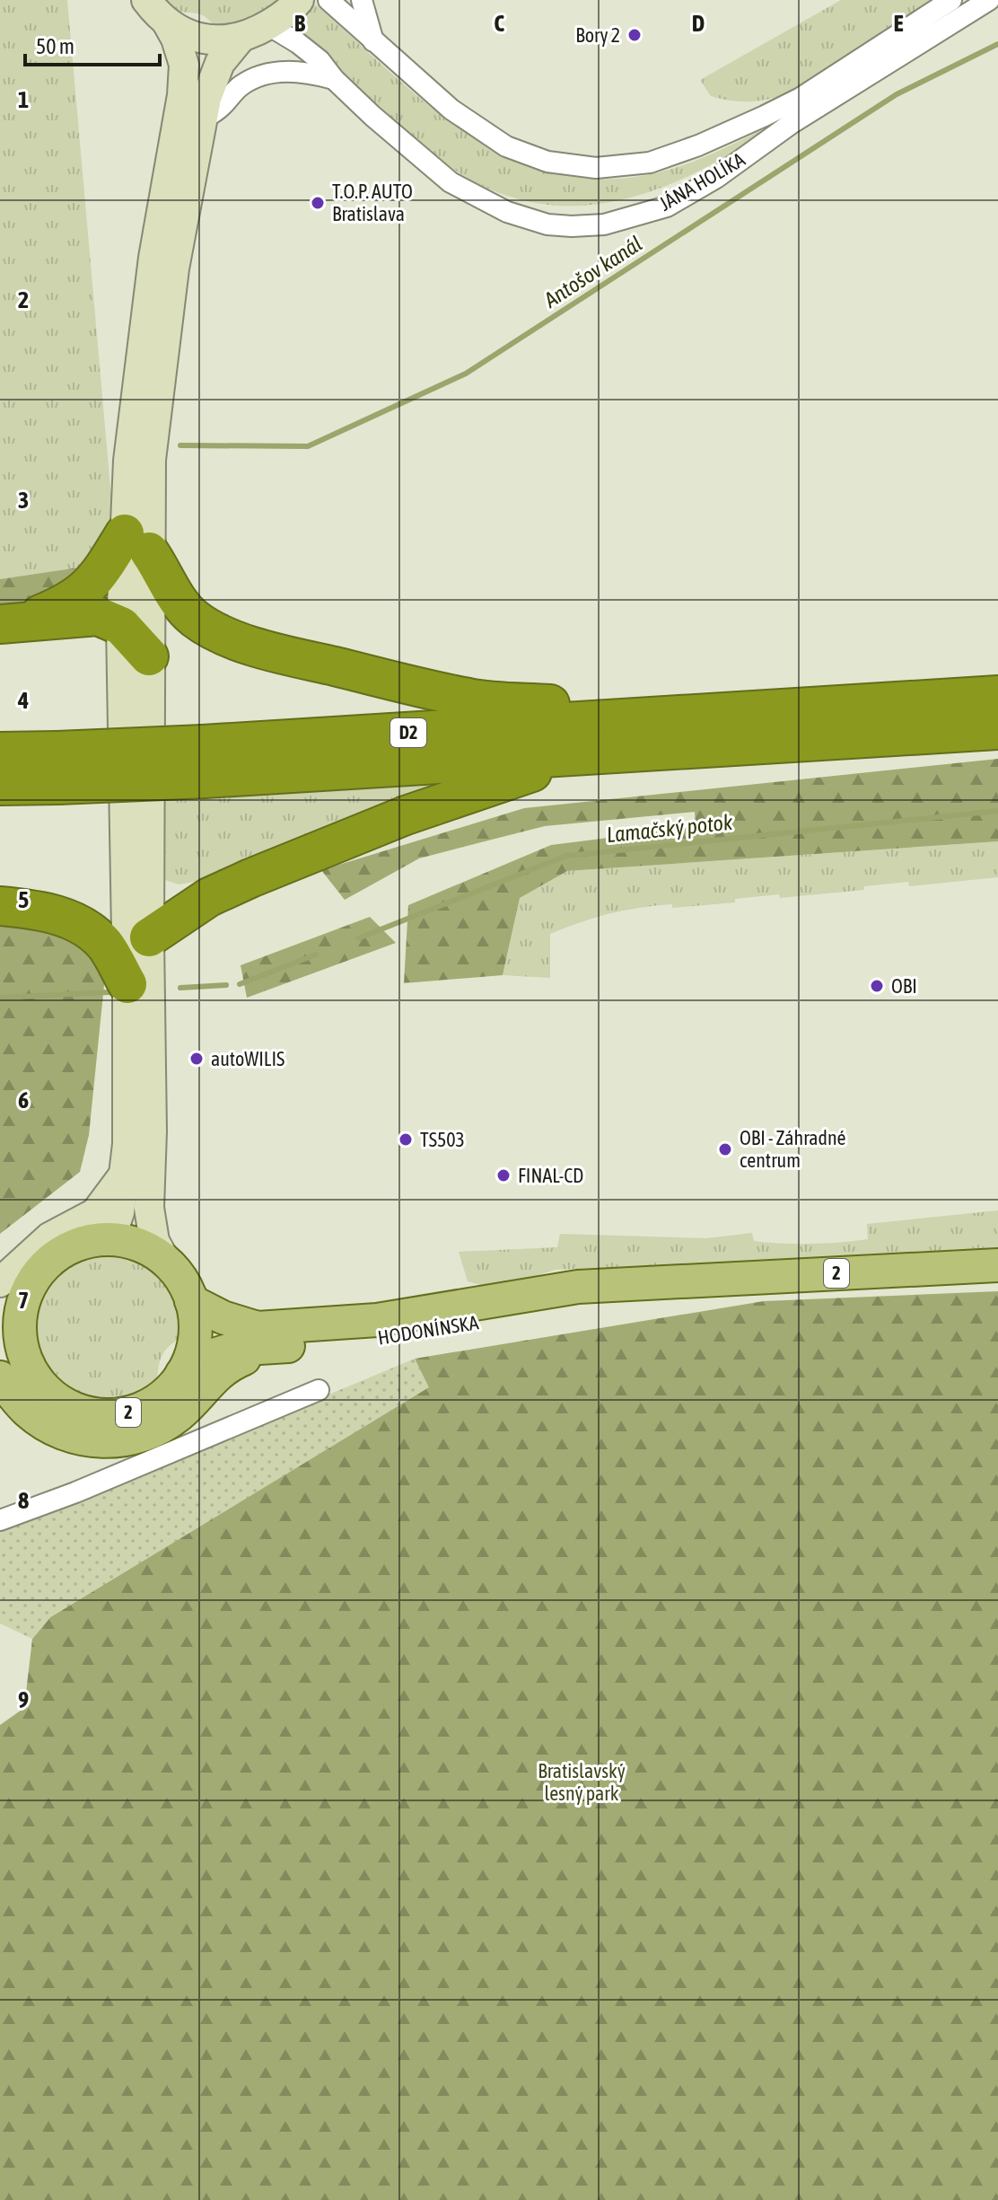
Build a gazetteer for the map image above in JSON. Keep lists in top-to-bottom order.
{
  "streets": {
    "highway": ["D2"],
    "main road": ["2", "HODONÍNSKA"],
    "street": ["JÁNA HOLÍKA"]
  },
  "water": ["Antošov kanál", "Lamačský potok"],
  "parks": ["Bratislavský lesný park"],
  "places": [
    "Bory 2",
    "T.O.P. AUTO Bratislava",
    "OBI",
    "autoWILIS",
    "TS503",
    "OBI - Záhradné centrum",
    "FINAL-CD"
  ],
  "scale_bar": "50 m",
  "grid": {
    "columns": [
      "B",
      "C",
      "D",
      "E"
    ],
    "rows": [
      "1",
      "2",
      "3",
      "4",
      "5",
      "6",
      "7",
      "8",
      "9"
    ]
  }
}
